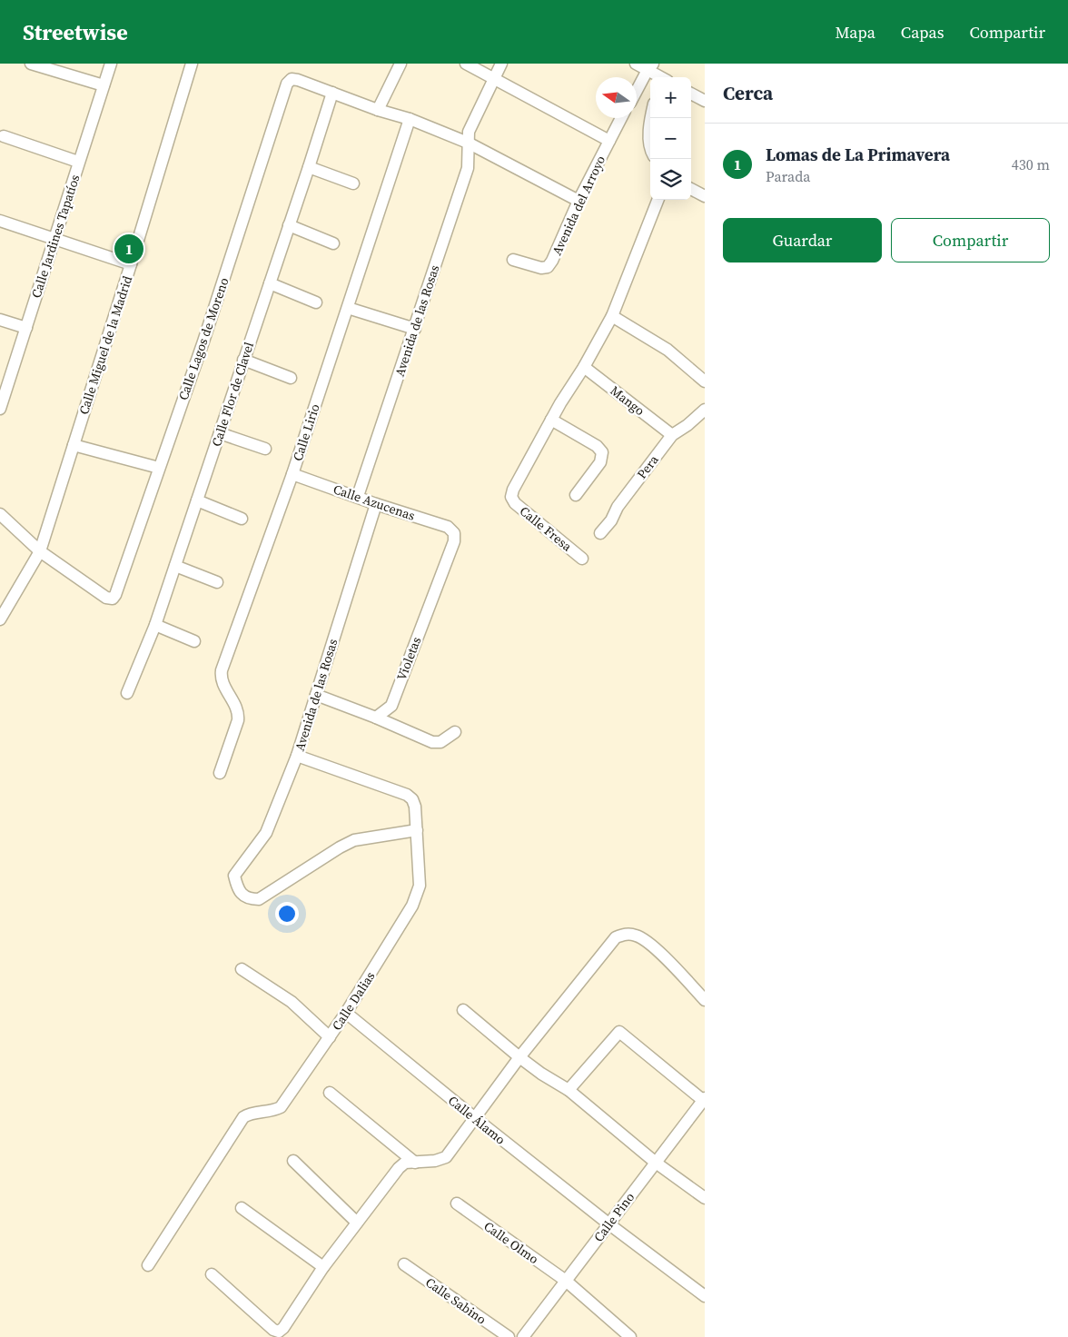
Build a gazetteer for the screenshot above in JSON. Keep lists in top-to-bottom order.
{
  "streets": {
    "street": [
      "Avenida del Arroyo",
      "Calle Jardines Tapatíos",
      "Avenida de las Rosas",
      "Calle Lagos de Moreno",
      "Calle Miguel de la Madrid",
      "Calle Flor de Clavel",
      "Mango",
      "Calle Lirio",
      "Pera",
      "Calle Azucenas",
      "Calle Fresa",
      "Violetas",
      "Calle Dalias",
      "Calle Álamo",
      "Calle Pino",
      "Calle Olmo",
      "Calle Sabino"
    ]
  },
  "crossings": [
    ["Avenida de las Rosas", "Calle Azucenas"],
    ["Avenida de las Rosas", "Calle Dalias"],
    ["Calle Lagos de Moreno", "Calle Miguel de la Madrid"],
    ["Calle Lagos de Moreno", "Calle Flor de Clavel"],
    ["Mango", "Pera"],
    ["Calle Lirio", "Calle Azucenas"],
    ["Calle Azucenas", "Violetas"],
    ["Calle Dalias", "Calle Álamo"],
    ["Calle Álamo", "Calle Pino"],
    ["Calle Pino", "Calle Olmo"]
  ],
  "north": "left",
  "page": {
    "header": "Streetwise",
    "nav": ["Mapa", "Capas", "Compartir"],
    "heading": "Cerca",
    "map_buttons": ["+", "−"],
    "list": [
      {
        "mark": "1",
        "name": "Lomas de La Primavera",
        "note": "Parada",
        "value": "430 m"
      }
    ],
    "buttons": ["Guardar", "Compartir"],
    "pins": "1"
  }
}
